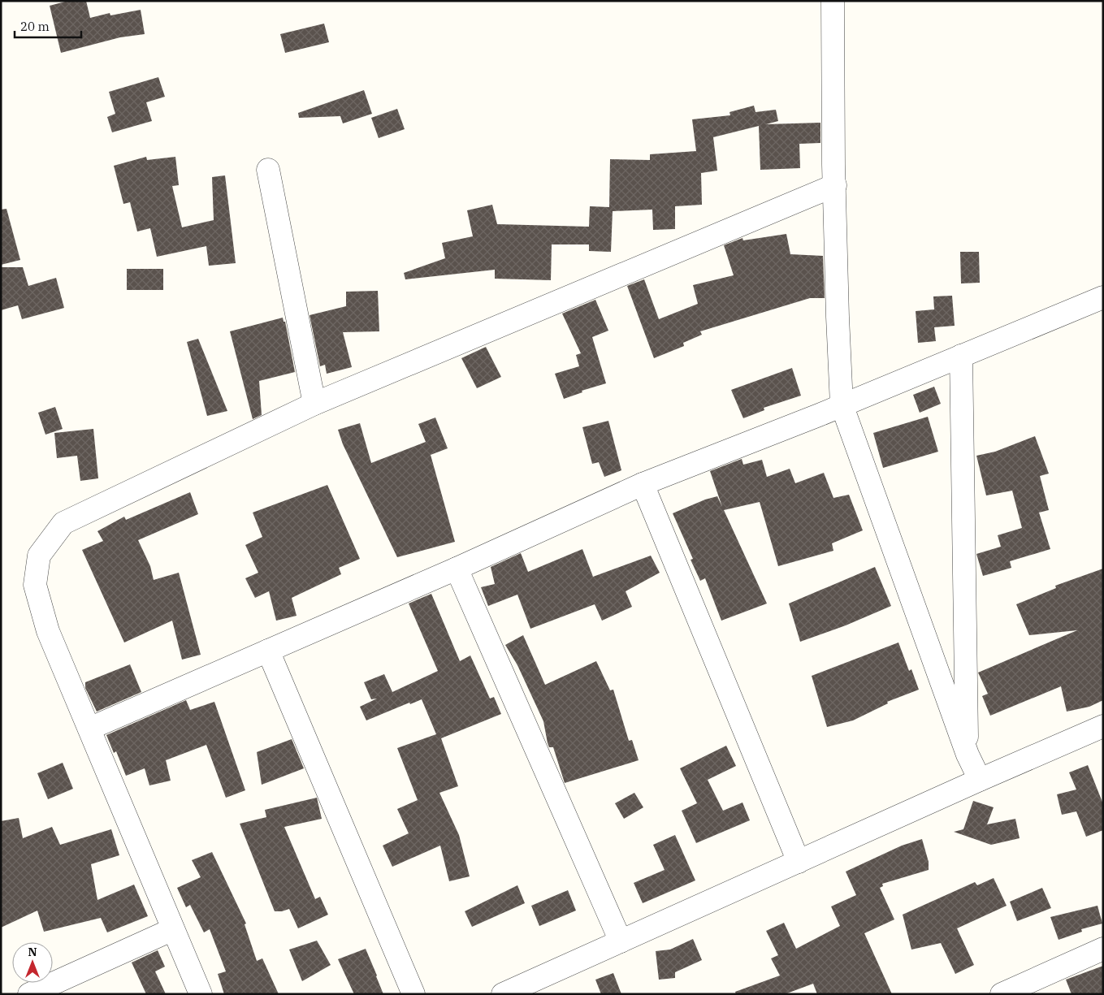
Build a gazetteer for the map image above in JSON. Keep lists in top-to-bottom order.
{
  "scale_bar": "20 m",
  "north": "top"
}
